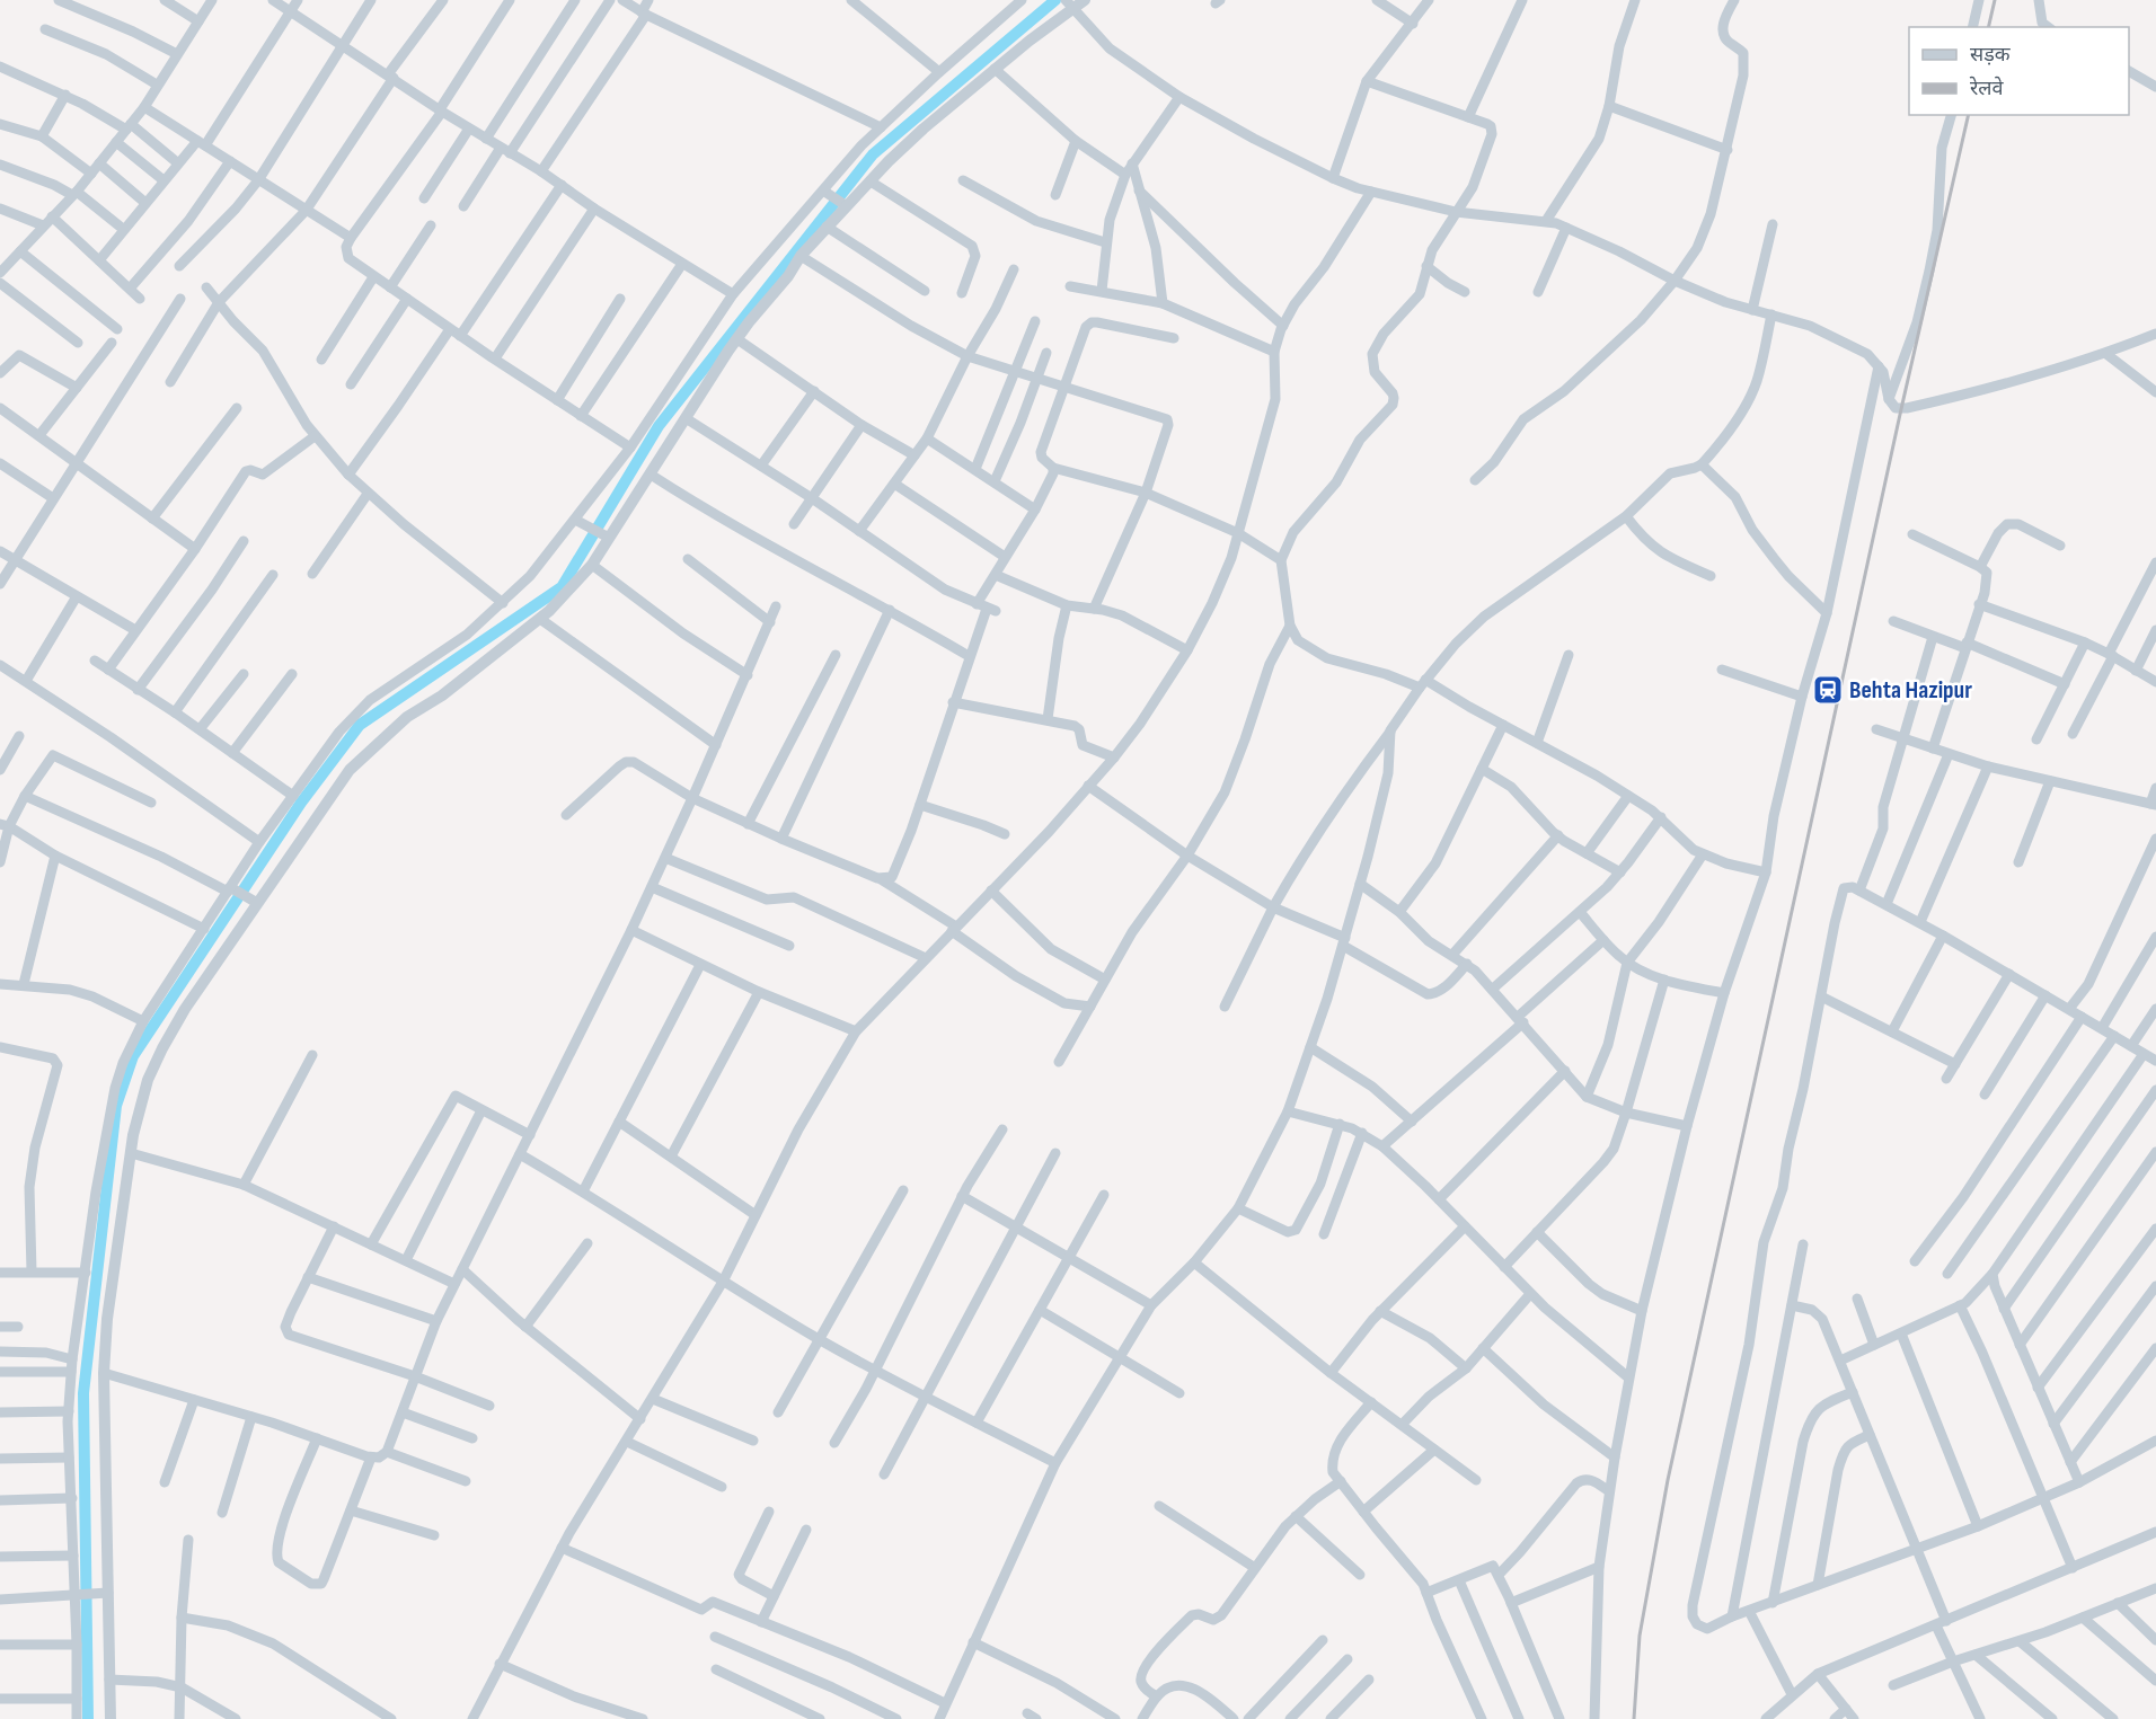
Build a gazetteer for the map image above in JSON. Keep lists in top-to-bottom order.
{
  "places": {
    "station": ["Behta Hazipur"]
  },
  "legend": ["सड़क", "रेलवे"]
}
